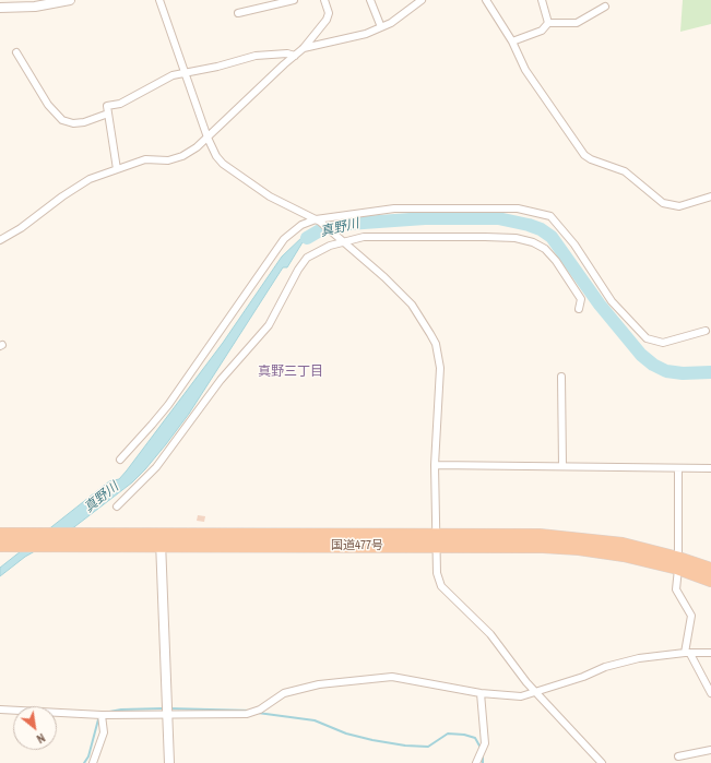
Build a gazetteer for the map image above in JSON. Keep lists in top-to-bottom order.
{
  "streets": {
    "highway": ["国道477号"]
  },
  "districts": ["真野三丁目"],
  "water": ["真野川"],
  "north": "bottom right"
}
